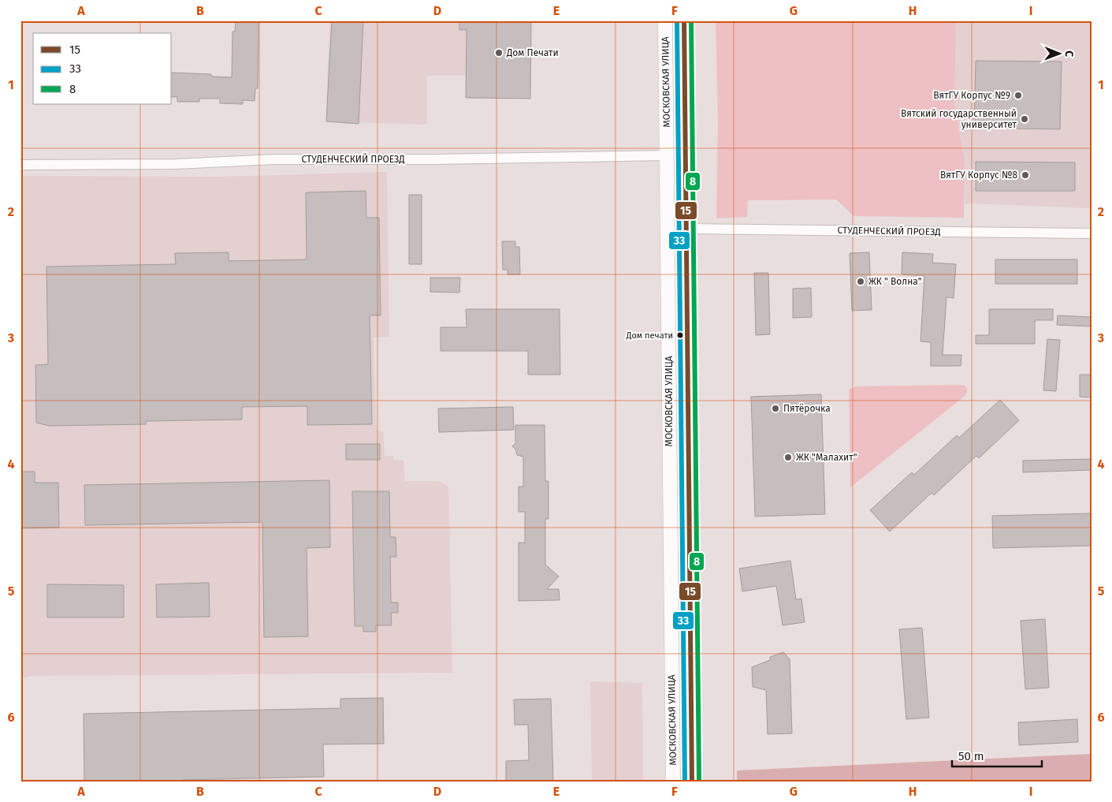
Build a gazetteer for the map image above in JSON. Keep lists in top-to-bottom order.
{
  "streets": {
    "main road": ["МОСКОВСКАЯ УЛИЦА", "СТУДЕНЧЕСКИЙ ПРОЕЗД"]
  },
  "crossings": [
    ["МОСКОВСКАЯ УЛИЦА", "СТУДЕНЧЕСКИЙ ПРОЕЗД"]
  ],
  "places": [
    "Дом Печати",
    "ВятГУ Корпус №9",
    "Вятский государственный университет",
    "ВятГУ Корпус №8",
    "ЖК \" Волна\"",
    "Дом печати",
    "Пятёрочка",
    "ЖК \"Малахит\""
  ],
  "lines": ["transit line 15", "transit line 33", "transit line 8"],
  "legend": ["15", "33", "8"],
  "scale_bar": "50 m",
  "north": "right",
  "grid": {
    "columns": [
      "A",
      "B",
      "C",
      "D",
      "E",
      "F",
      "G",
      "H",
      "I"
    ],
    "rows": [
      "1",
      "2",
      "3",
      "4",
      "5",
      "6"
    ]
  }
}
